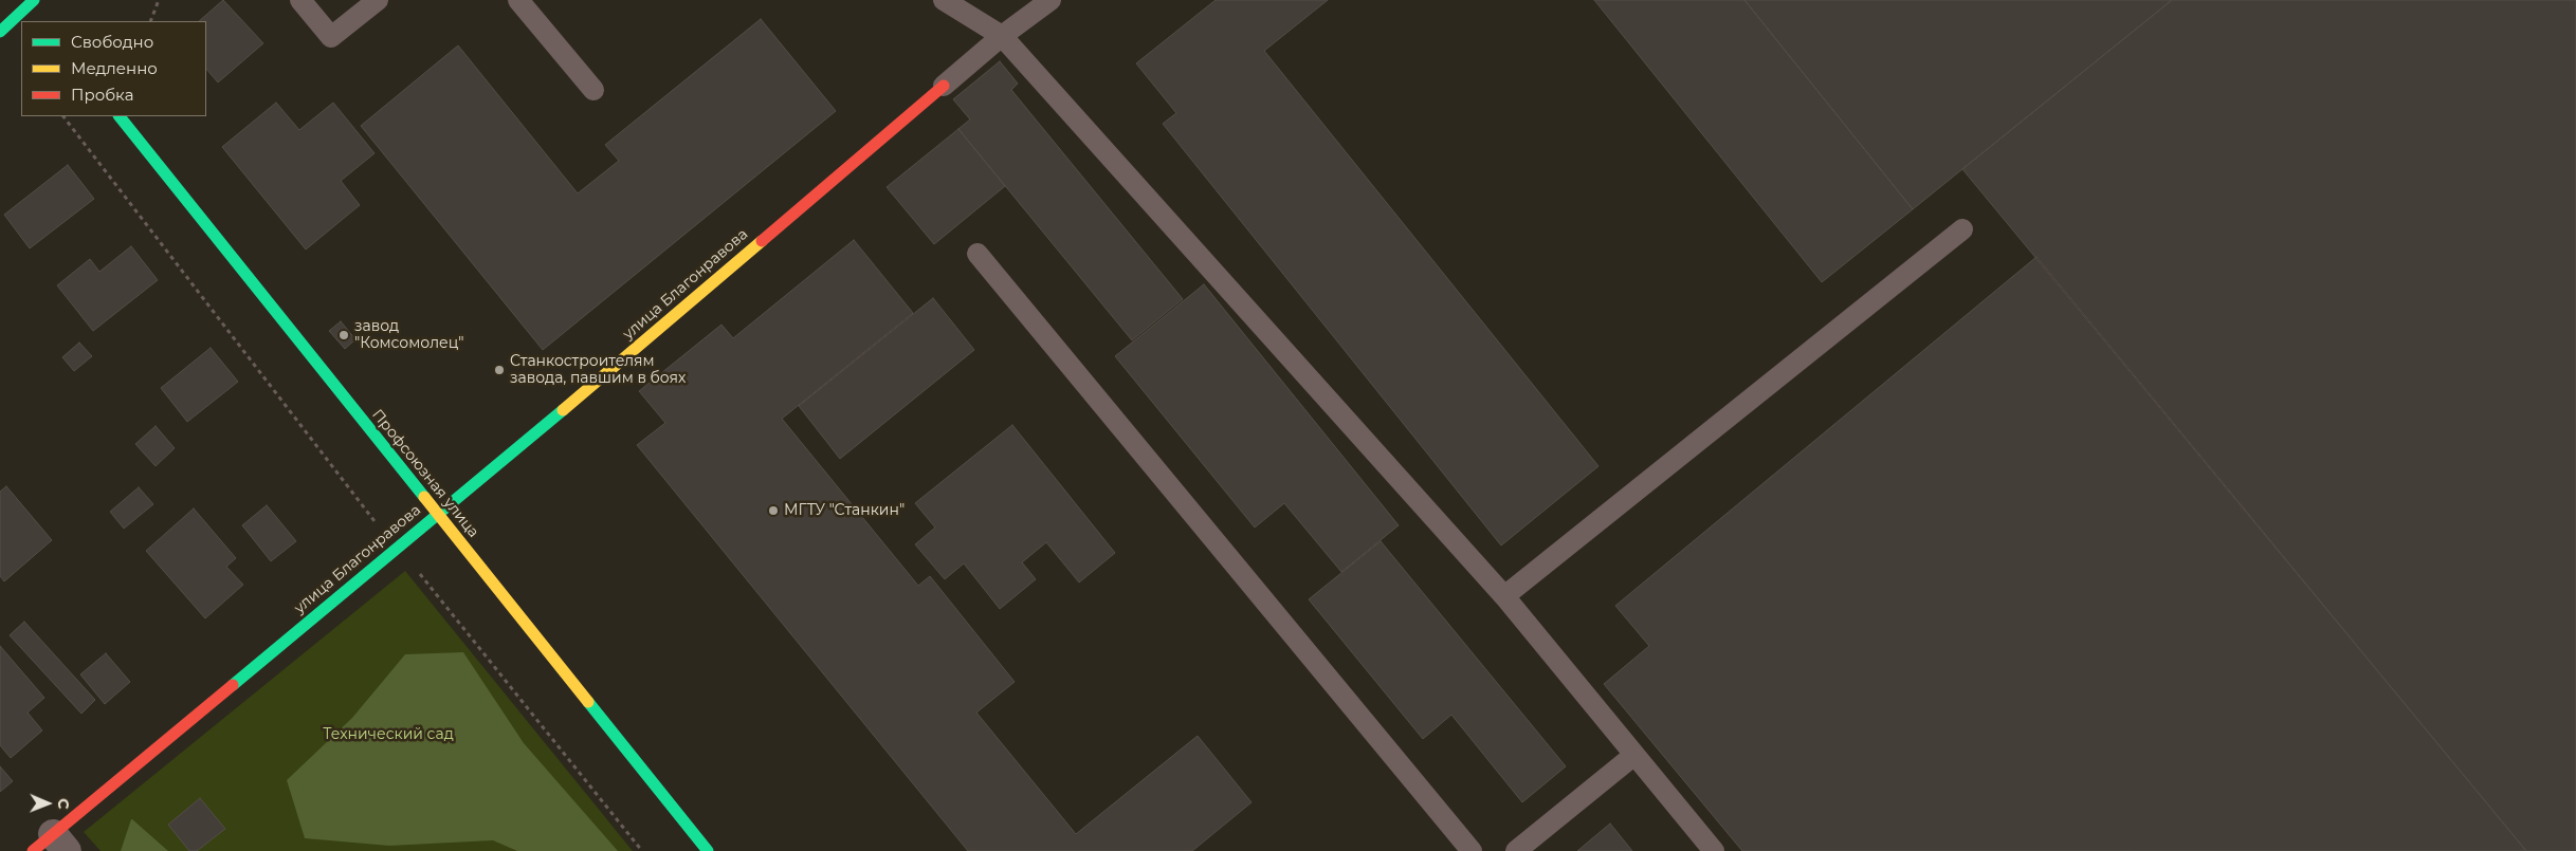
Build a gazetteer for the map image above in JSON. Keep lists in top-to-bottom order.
{
  "streets": {
    "street": ["улица Благонравова", "Профсоюзная улица"]
  },
  "crossings": [
    ["улица Благонравова", "Профсоюзная улица"]
  ],
  "parks": ["Технический сад"],
  "places": ["завод \"Комсомолец\"", "Станкостроителям завода, павшим в боях", "МГТУ \"Станкин\""],
  "legend": ["Свободно", "Медленно", "Пробка"],
  "north": "right"
}
